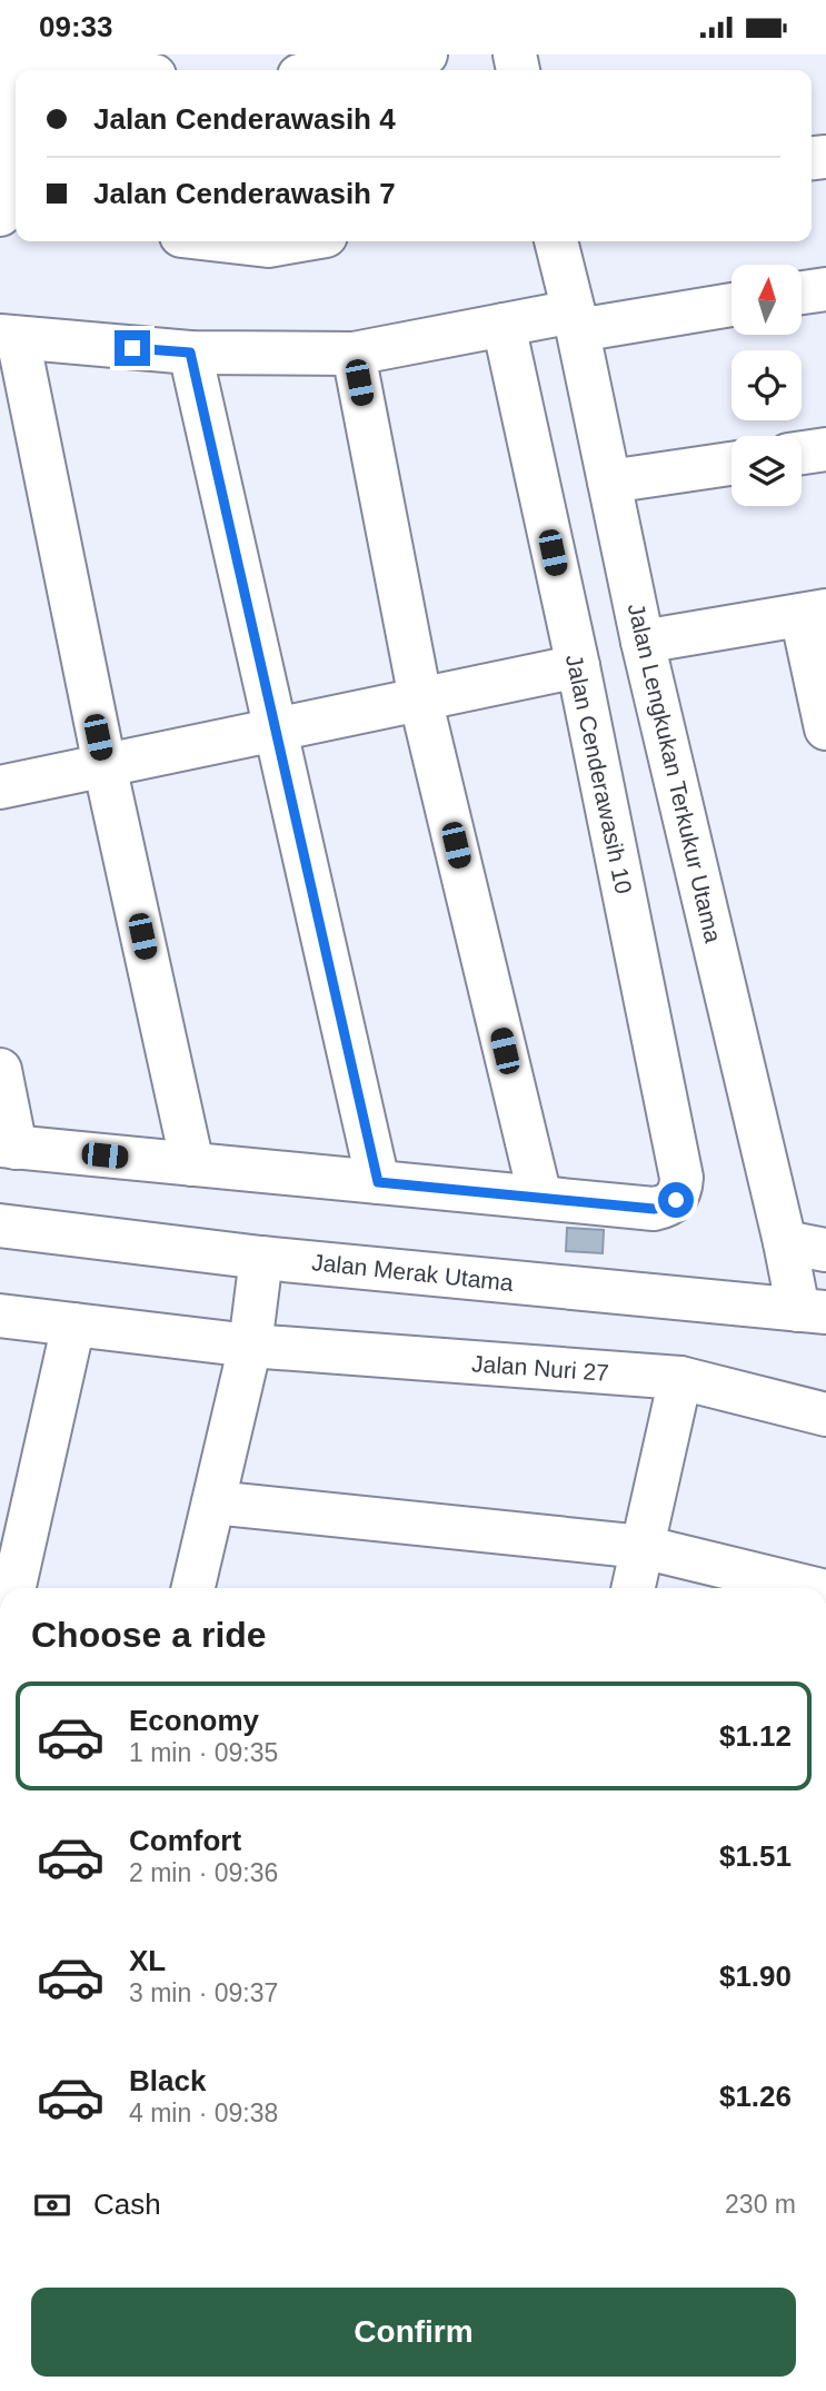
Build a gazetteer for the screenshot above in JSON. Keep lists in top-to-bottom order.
{
  "streets": {
    "street": [
      "Jalan Lengkukan Terkukur Utama",
      "Jalan Cenderawasih 10",
      "Jalan Merak Utama",
      "Jalan Nuri 27"
    ]
  },
  "crossings": [
    ["Jalan Lengkukan Terkukur Utama", "Jalan Merak Utama"]
  ],
  "north": "top",
  "page": {
    "status": "09:33",
    "banner": ["Jalan Cenderawasih 4", "Jalan Cenderawasih 7"],
    "heading": "Choose a ride",
    "list": [
      {
        "name": "Economy",
        "note": "1 min · 09:35",
        "value": "$1.12"
      },
      {
        "name": "Comfort",
        "note": "2 min · 09:36",
        "value": "$1.51"
      },
      {
        "name": "XL",
        "note": "3 min · 09:37",
        "value": "$1.90"
      },
      {
        "name": "Black",
        "note": "4 min · 09:38",
        "value": "$1.26"
      }
    ],
    "pay": ["Cash", "230 m"],
    "buttons": "Confirm"
  }
}
